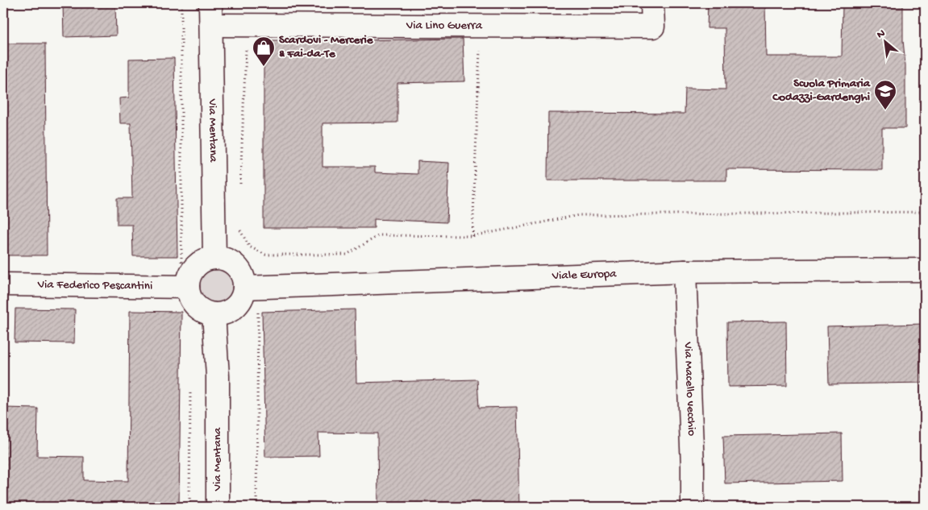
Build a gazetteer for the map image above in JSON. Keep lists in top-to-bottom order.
{
  "streets": {
    "street": [
      "Via Lino Guerra",
      "Via Mentana",
      "Viale Europa",
      "Via Federico Pescantini",
      "Via Macello vecchio"
    ]
  },
  "crossings": [
    ["Via Lino Guerra", "Via Mentana"],
    ["Via Mentana", "Viale Europa"],
    ["Via Mentana", "Via Federico Pescantini"],
    ["Viale Europa", "Via Federico Pescantini"],
    ["Viale Europa", "Via Macello vecchio"]
  ],
  "places": {
    "shop": ["Scardovi - Mercerie & Fai-da-Te"],
    "school or university": ["Scuola Primaria Codazzi-Gardenghi"]
  },
  "north": "top left"
}
